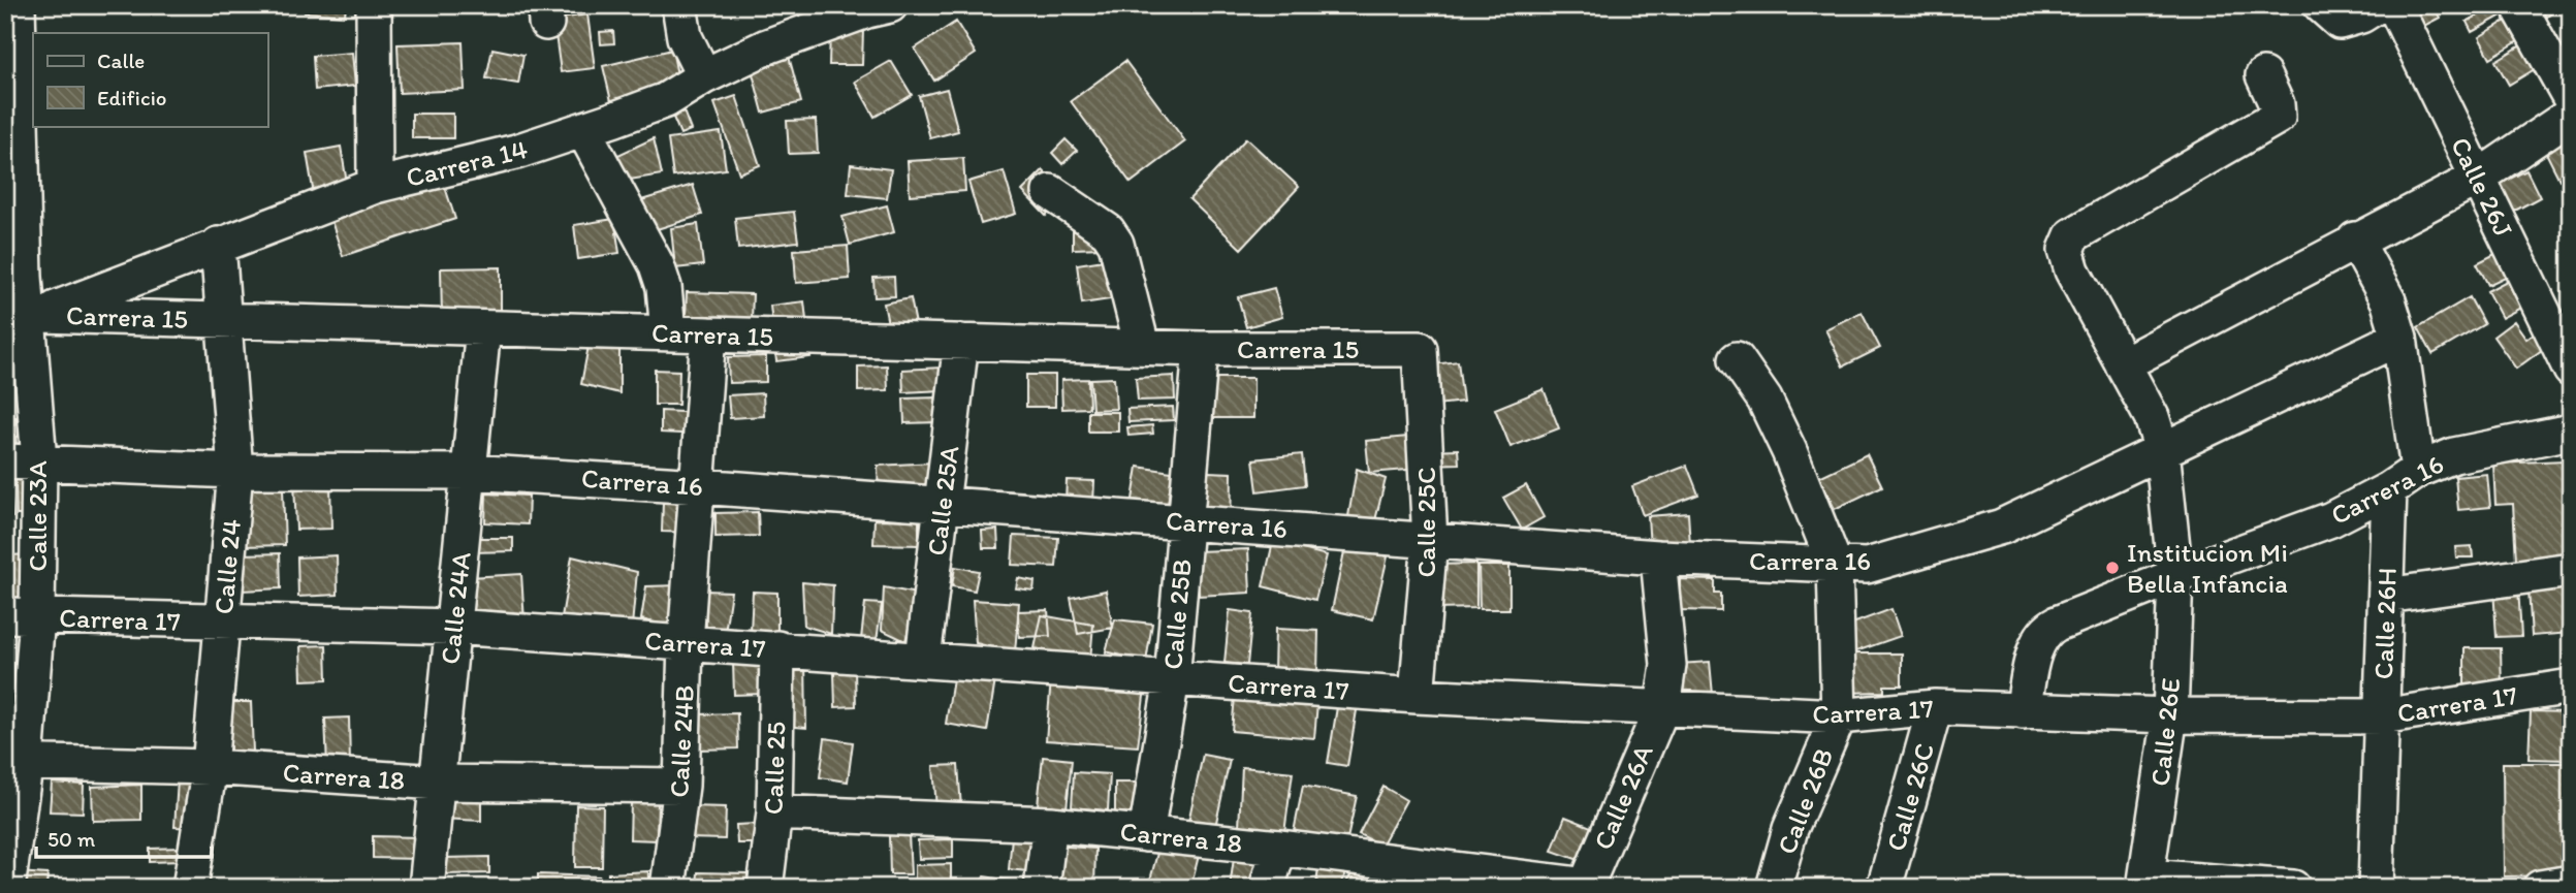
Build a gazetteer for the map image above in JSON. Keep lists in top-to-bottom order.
{
  "streets": {
    "street": [
      "Carrera 14",
      "Calle 26J",
      "Carrera 15",
      "Carrera 16",
      "Calle 25A",
      "Calle 23A",
      "Calle 25C",
      "Calle 24",
      "Calle 24A",
      "Calle 25B",
      "Carrera 17",
      "Calle 26H",
      "Calle 26E",
      "Calle 24B",
      "Calle 25",
      "Carrera 18",
      "Calle 26A",
      "Calle 26C",
      "Calle 26B"
    ]
  },
  "crossings": [
    ["Carrera 14", "Carrera 15"],
    ["Carrera 14", "Calle 23A"],
    ["Carrera 14", "Calle 24"],
    ["Carrera 15", "Calle 25A"],
    ["Carrera 15", "Calle 23A"],
    ["Carrera 15", "Calle 25C"],
    ["Carrera 15", "Calle 24"],
    ["Carrera 15", "Calle 24A"],
    ["Carrera 15", "Calle 25B"],
    ["Carrera 15", "Calle 24B"],
    ["Carrera 16", "Calle 25A"],
    ["Carrera 16", "Calle 23A"],
    ["Carrera 16", "Calle 25C"],
    ["Carrera 16", "Calle 24"],
    ["Carrera 16", "Calle 24A"],
    ["Carrera 16", "Calle 25B"],
    ["Carrera 16", "Carrera 17"],
    ["Carrera 16", "Calle 26H"],
    ["Carrera 16", "Calle 26E"],
    ["Carrera 16", "Calle 24B"],
    ["Carrera 16", "Calle 26A"],
    ["Calle 25A", "Carrera 17"],
    ["Calle 23A", "Carrera 17"],
    ["Calle 23A", "Carrera 18"],
    ["Calle 25C", "Carrera 17"],
    ["Calle 24", "Carrera 17"],
    ["Calle 24", "Carrera 18"],
    ["Calle 24A", "Carrera 17"],
    ["Calle 24A", "Carrera 18"],
    ["Calle 25B", "Carrera 17"],
    ["Calle 25B", "Carrera 18"],
    ["Carrera 17", "Calle 26H"],
    ["Carrera 17", "Calle 26E"],
    ["Carrera 17", "Calle 24B"],
    ["Carrera 17", "Calle 25"],
    ["Carrera 17", "Calle 26A"],
    ["Carrera 17", "Calle 26C"],
    ["Carrera 17", "Calle 26B"],
    ["Calle 24B", "Carrera 18"],
    ["Calle 25", "Carrera 18"],
    ["Carrera 18", "Calle 26A"]
  ],
  "places": ["Institucion Mi Bella Infancia"],
  "legend": ["Calle", "Edificio"],
  "scale_bar": "50 m"
}
